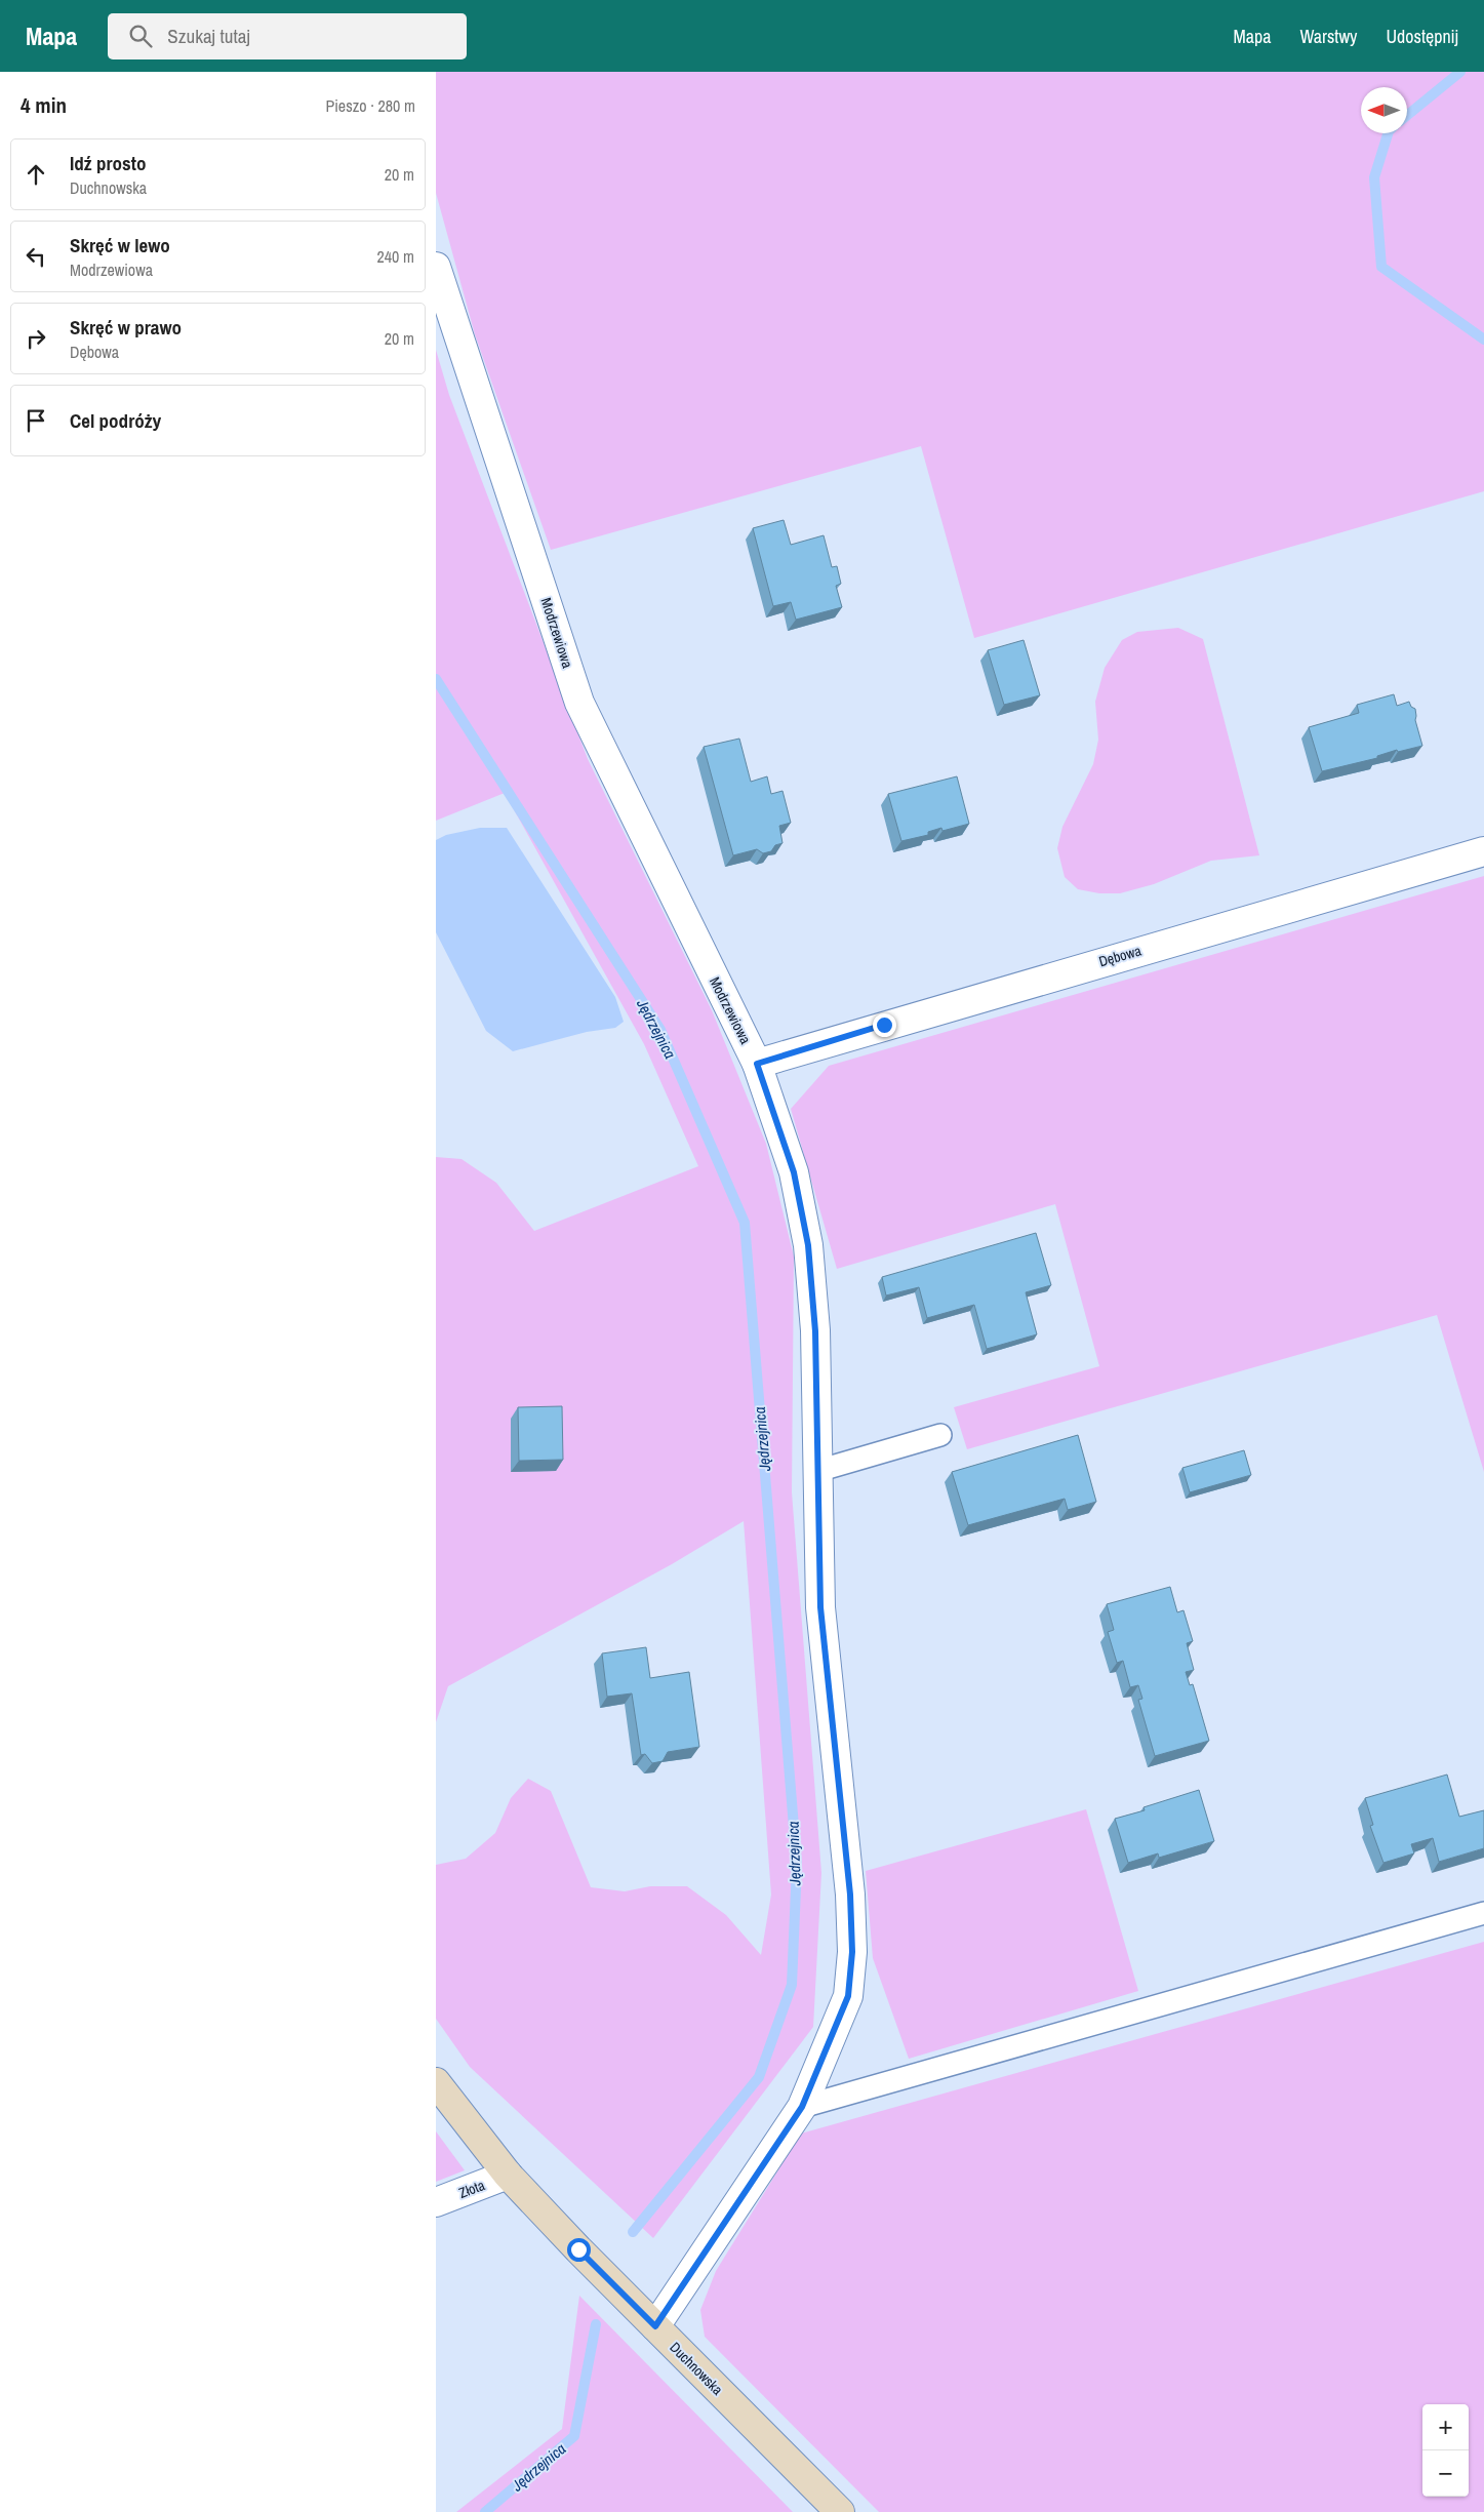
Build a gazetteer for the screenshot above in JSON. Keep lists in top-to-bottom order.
{
  "streets": {
    "street": [
      "Modrzewiowa",
      "Dębowa",
      "Złota",
      "Duchnowska"
    ]
  },
  "crossings": [
    ["Modrzewiowa", "Dębowa"],
    ["Modrzewiowa", "Duchnowska"],
    ["Złota", "Duchnowska"]
  ],
  "water": ["Jędrzejnica"],
  "north": "left",
  "page": {
    "header": "Mapa",
    "search": "Szukaj tutaj",
    "nav": ["Mapa", "Warstwy", "Udostępnij"],
    "heading": ["4 min", "Pieszo · 280 m"],
    "list": [
      ["Idź prosto", "Duchnowska", "20 m"],
      ["Skręć w lewo", "Modrzewiowa", "240 m"],
      ["Skręć w prawo", "Dębowa", "20 m"],
      "Cel podróży"
    ],
    "map_buttons": ["+", "−"]
  }
}
